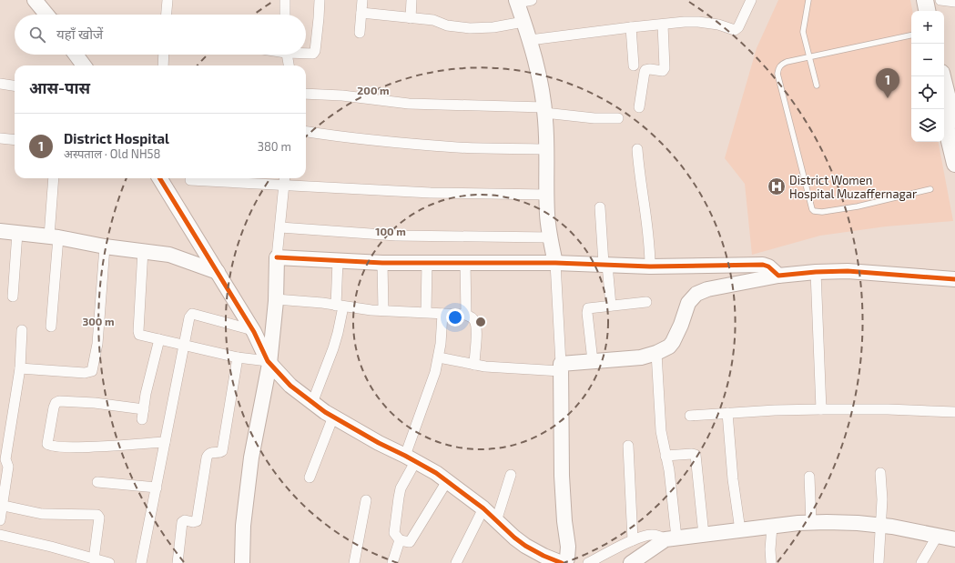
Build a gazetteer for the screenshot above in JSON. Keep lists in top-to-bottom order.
{
  "places": {
    "hospital": ["District Women Hospital Muzaffernagar"]
  },
  "page": {
    "map_buttons": ["+", "−"],
    "search": "यहाँ खोजें",
    "heading": "आस-पास",
    "pins": "1",
    "list": [
      {
        "mark": "1",
        "name": "District Hospital",
        "note": "अस्पताल · Old NH58",
        "value": "380 m"
      }
    ]
  },
  "rings": ["200 m", "100 m", "300 m"]
}
